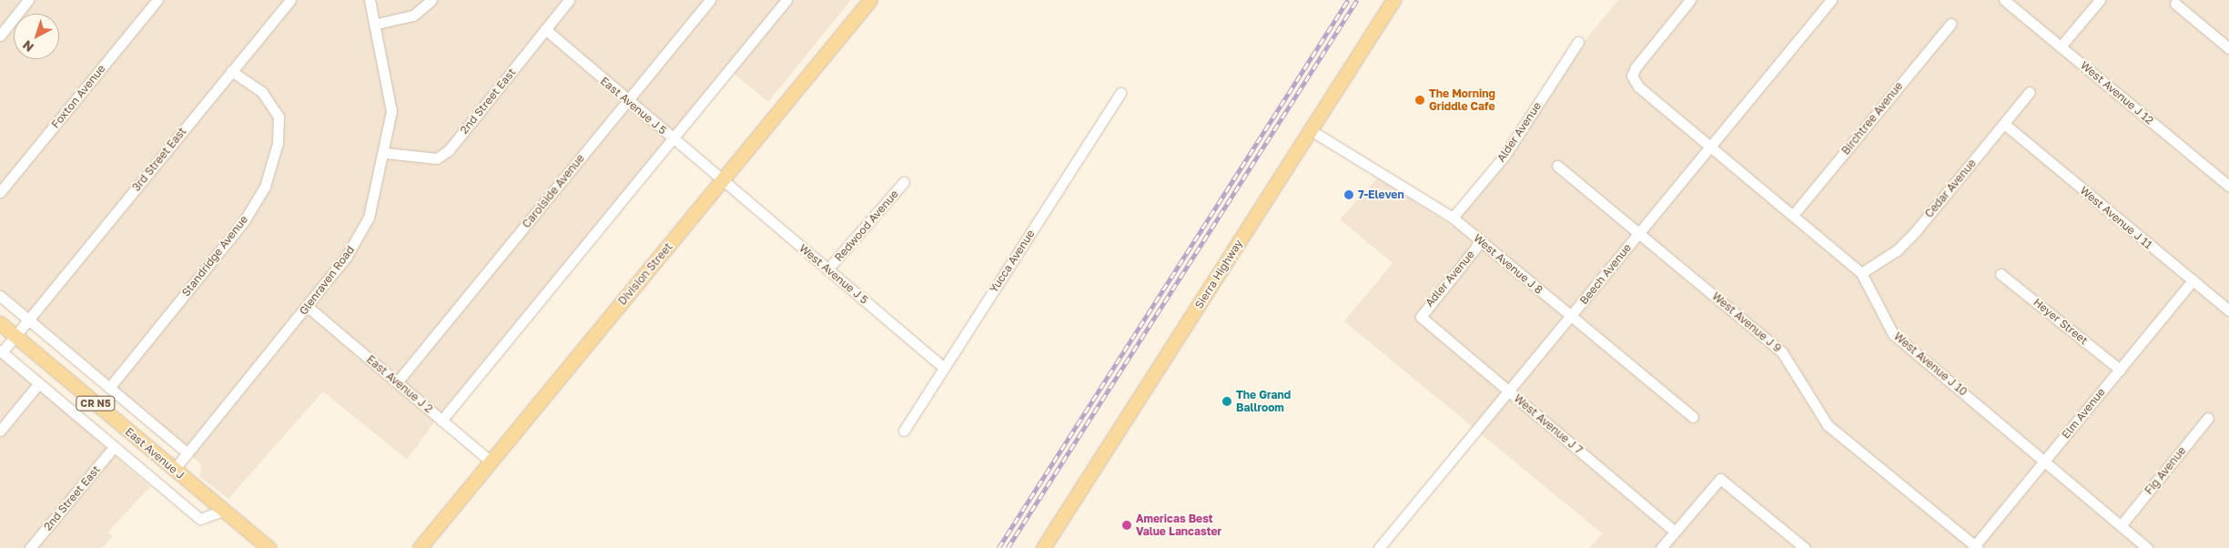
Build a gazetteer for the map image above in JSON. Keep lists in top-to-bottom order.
{
  "streets": {
    "main road": [
      "Division Street",
      "Sierra Highway",
      "CR N5",
      "East Avenue J"
    ],
    "street": [
      "West Avenue J 12",
      "Foxton Avenue",
      "2nd Street East",
      "East Avenue J 5",
      "Birchtree Avenue",
      "Alder Avenue",
      "3rd Street East",
      "Cedar Avenue",
      "Carolside Avenue",
      "West Avenue J 11",
      "Redwood Avenue",
      "Standridge Avenue",
      "Yucca Avenue",
      "West Avenue J 8",
      "West Avenue J 5",
      "Beech Avenue",
      "Adler Avenue",
      "Glenraven Road",
      "Heyer Street",
      "West Avenue J 9",
      "West Avenue J 10",
      "East Avenue J 2",
      "Elm Avenue",
      "West Avenue J 7",
      "Fig Avenue"
    ]
  },
  "crossings": [
    ["2nd Street East", "East Avenue J 5"],
    ["2nd Street East", "Glenraven Road"],
    ["East Avenue J 5", "Carolside Avenue"],
    ["East Avenue J 5", "Division Street"],
    ["East Avenue J 5", "West Avenue J 5"],
    ["Birchtree Avenue", "West Avenue J 10"],
    ["Alder Avenue", "West Avenue J 8"],
    ["3rd Street East", "Standridge Avenue"],
    ["3rd Street East", "East Avenue J"],
    ["Cedar Avenue", "West Avenue J 11"],
    ["Cedar Avenue", "West Avenue J 10"],
    ["Carolside Avenue", "East Avenue J 2"],
    ["West Avenue J 11", "Elm Avenue"],
    ["Redwood Avenue", "West Avenue J 5"],
    ["Standridge Avenue", "East Avenue J"],
    ["Yucca Avenue", "West Avenue J 5"],
    ["West Avenue J 8", "Sierra Highway"],
    ["West Avenue J 8", "Beech Avenue"],
    ["West Avenue J 8", "Adler Avenue"],
    ["Division Street", "West Avenue J 5"],
    ["Division Street", "East Avenue J 2"],
    ["Beech Avenue", "West Avenue J 9"],
    ["Beech Avenue", "West Avenue J 10"],
    ["Beech Avenue", "West Avenue J 7"],
    ["Adler Avenue", "West Avenue J 7"],
    ["Glenraven Road", "East Avenue J 2"],
    ["Glenraven Road", "East Avenue J"],
    ["Heyer Street", "Elm Avenue"],
    ["West Avenue J 9", "Elm Avenue"],
    ["West Avenue J 10", "Elm Avenue"],
    ["West Avenue J 10", "Fig Avenue"]
  ],
  "places": [
    "The Morning Griddle Cafe",
    "7-Eleven",
    "The Grand Ballroom",
    "Americas Best Value Lancaster"
  ],
  "north": "bottom left"
}
